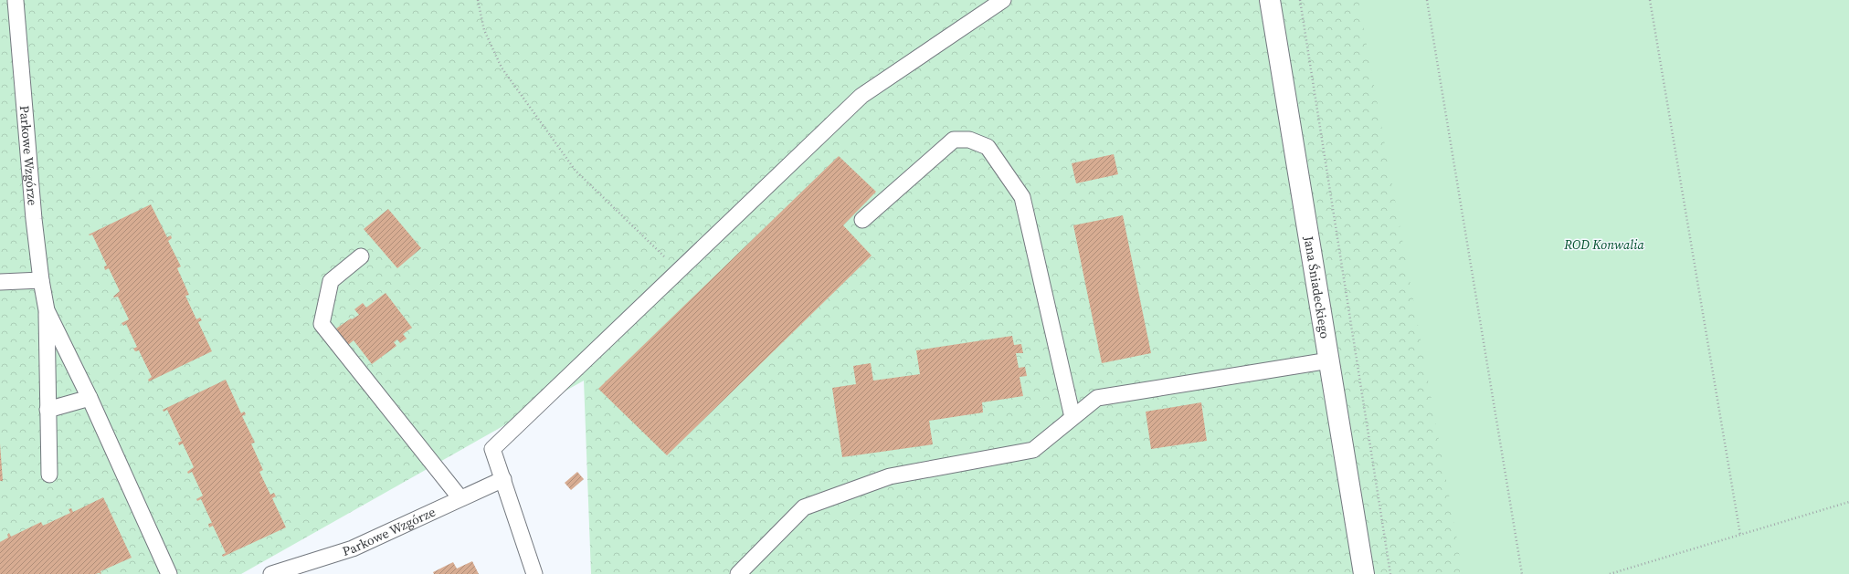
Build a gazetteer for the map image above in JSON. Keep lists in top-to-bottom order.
{
  "streets": {
    "street": ["Jana Śniadeckiego"],
    "lane": ["Parkowe Wzgórze"]
  },
  "parks": ["ROD Konwalia"]
}
